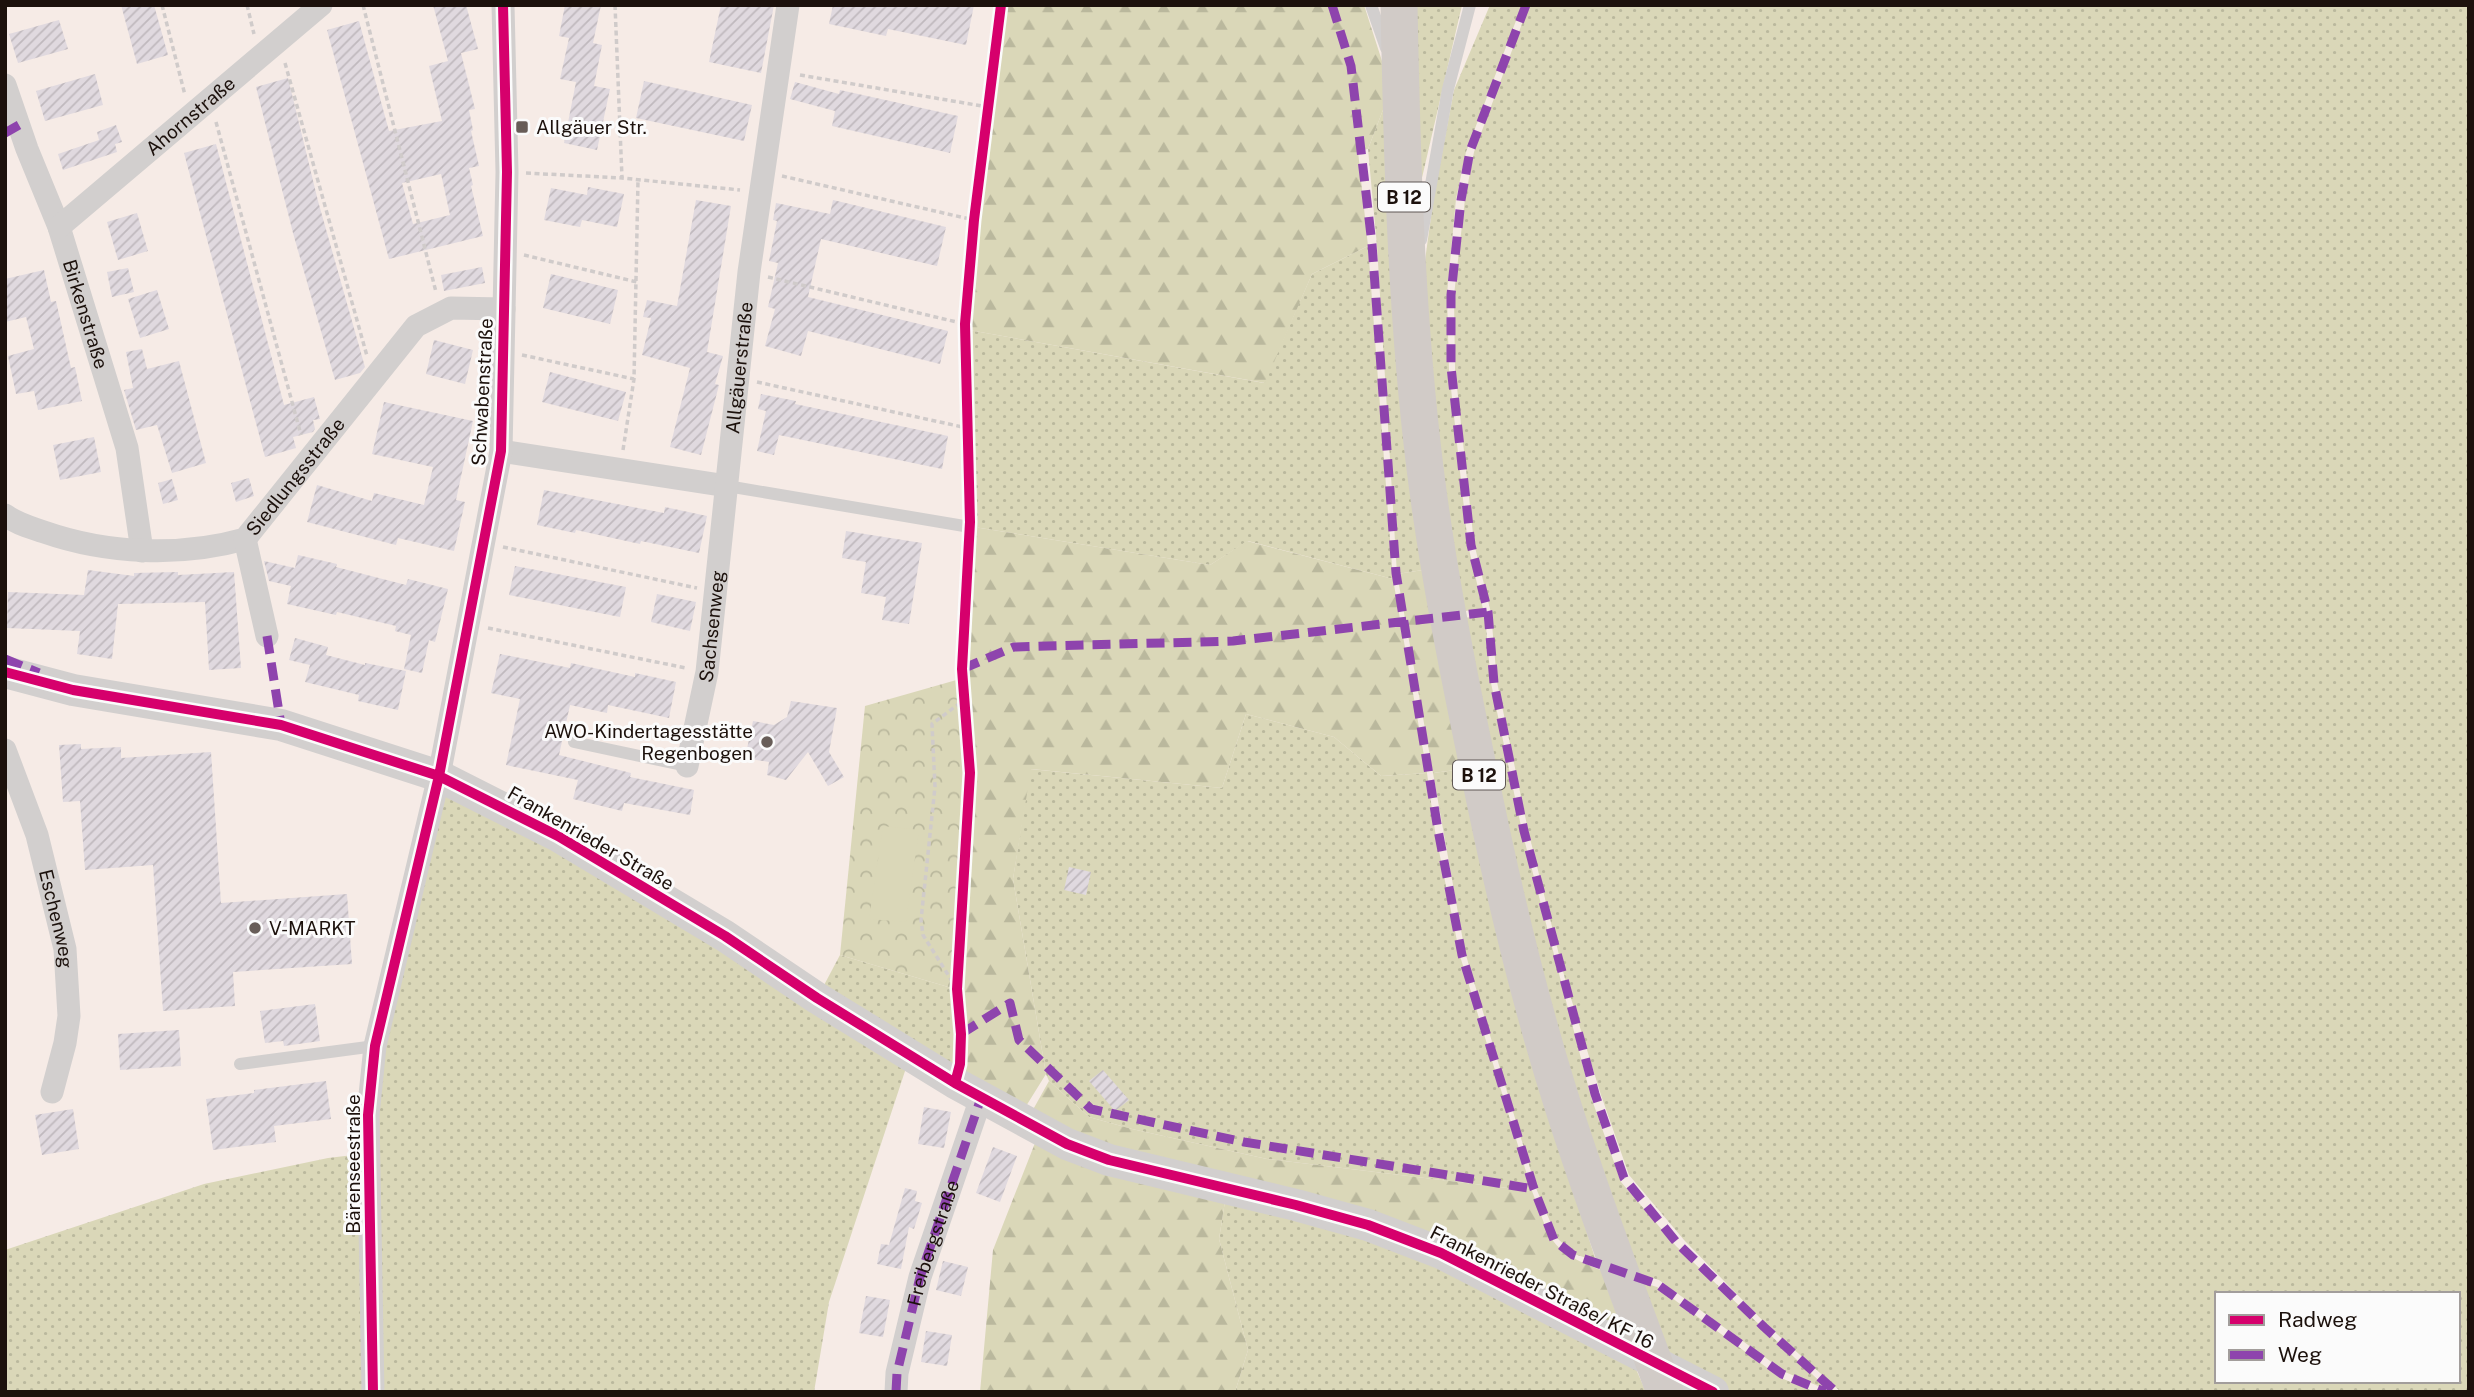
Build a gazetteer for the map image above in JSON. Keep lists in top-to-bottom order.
{
  "streets": {
    "main road": ["B 12"],
    "street": [
      "Ahornstraße",
      "Birkenstraße",
      "Allgäuerstraße",
      "Schwabenstraße",
      "Siedlungsstraße",
      "Sachsenweg",
      "Frankenrieder Straße",
      "Eschenweg",
      "Bärenseestraße",
      "Freibergstraße",
      "Frankenrieder Straße/ KF 16"
    ]
  },
  "crossings": [
    ["Ahornstraße", "Birkenstraße"],
    ["Birkenstraße", "Siedlungsstraße"],
    ["Allgäuerstraße", "Sachsenweg"],
    ["Schwabenstraße", "Siedlungsstraße"],
    ["Schwabenstraße", "Frankenrieder Straße"],
    ["Schwabenstraße", "Bärenseestraße"],
    ["Frankenrieder Straße", "Bärenseestraße"],
    ["Frankenrieder Straße", "Freibergstraße"],
    ["Frankenrieder Straße", "Frankenrieder Straße/ KF 16"]
  ],
  "places": {
    "transit": ["Allgäuer Str."],
    "other": ["AWO-Kindertagesstätte Regenbogen", "V-MARKT"]
  },
  "legend": ["Radweg", "Weg"]
}
